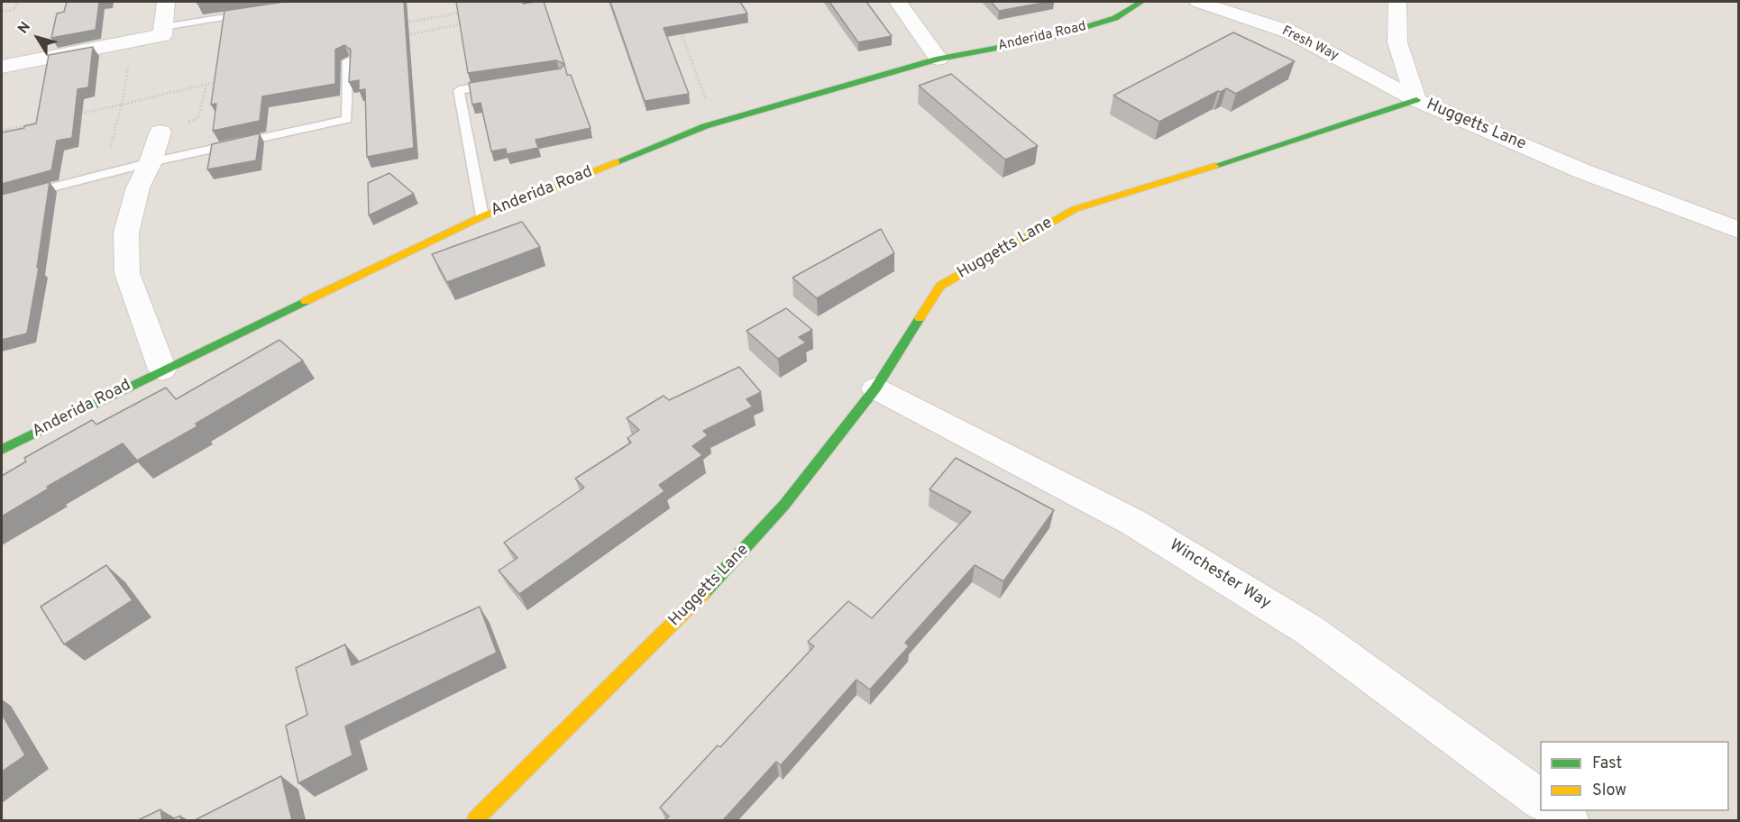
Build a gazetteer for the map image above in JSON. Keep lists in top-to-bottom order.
{
  "streets": {
    "street": [
      "Anderida Road",
      "Fresh Way",
      "Huggetts Lane",
      "Winchester Way"
    ]
  },
  "crossings": [
    ["Fresh Way", "Huggetts Lane"],
    ["Huggetts Lane", "Winchester Way"]
  ],
  "legend": ["Fast", "Slow"],
  "north": "top left"
}
